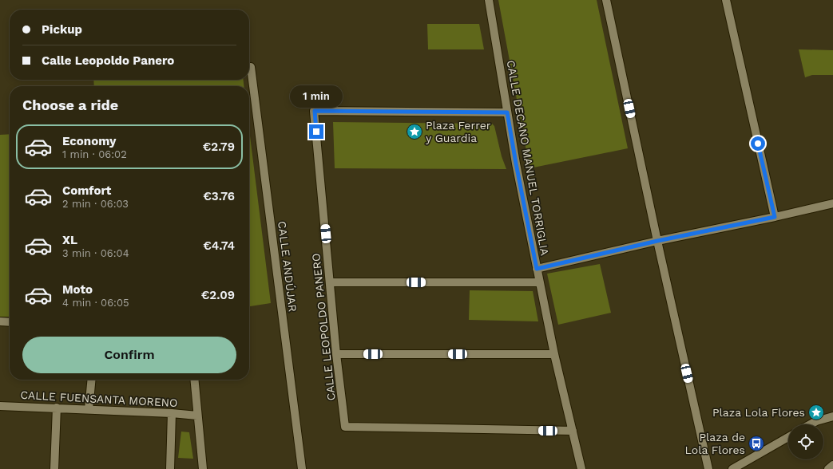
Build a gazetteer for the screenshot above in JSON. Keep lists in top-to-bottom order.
{
  "streets": {
    "street": [
      "CALLE DECANO MANUEL TORRIGLIA",
      "CALLE ANDÚJAR",
      "CALLE LEOPOLDO PANERO",
      "CALLE FUENSANTA MORENO"
    ]
  },
  "crossings": [
    ["CALLE DECANO MANUEL TORRIGLIA", "CALLE LEOPOLDO PANERO"]
  ],
  "places": {
    "place": ["Plaza Ferrer y Guardia", "Plaza Lola Flores"],
    "bus stop": ["Plaza de Lola Flores"]
  },
  "page": {
    "banner": ["Pickup", "Calle Leopoldo Panero"],
    "bubble": "1 min",
    "heading": "Choose a ride",
    "list": [
      {
        "name": "Economy",
        "note": "1 min · 06:02",
        "value": "€2.79"
      },
      {
        "name": "Comfort",
        "note": "2 min · 06:03",
        "value": "€3.76"
      },
      {
        "name": "XL",
        "note": "3 min · 06:04",
        "value": "€4.74"
      },
      {
        "name": "Moto",
        "note": "4 min · 06:05",
        "value": "€2.09"
      }
    ],
    "buttons": "Confirm"
  }
}
